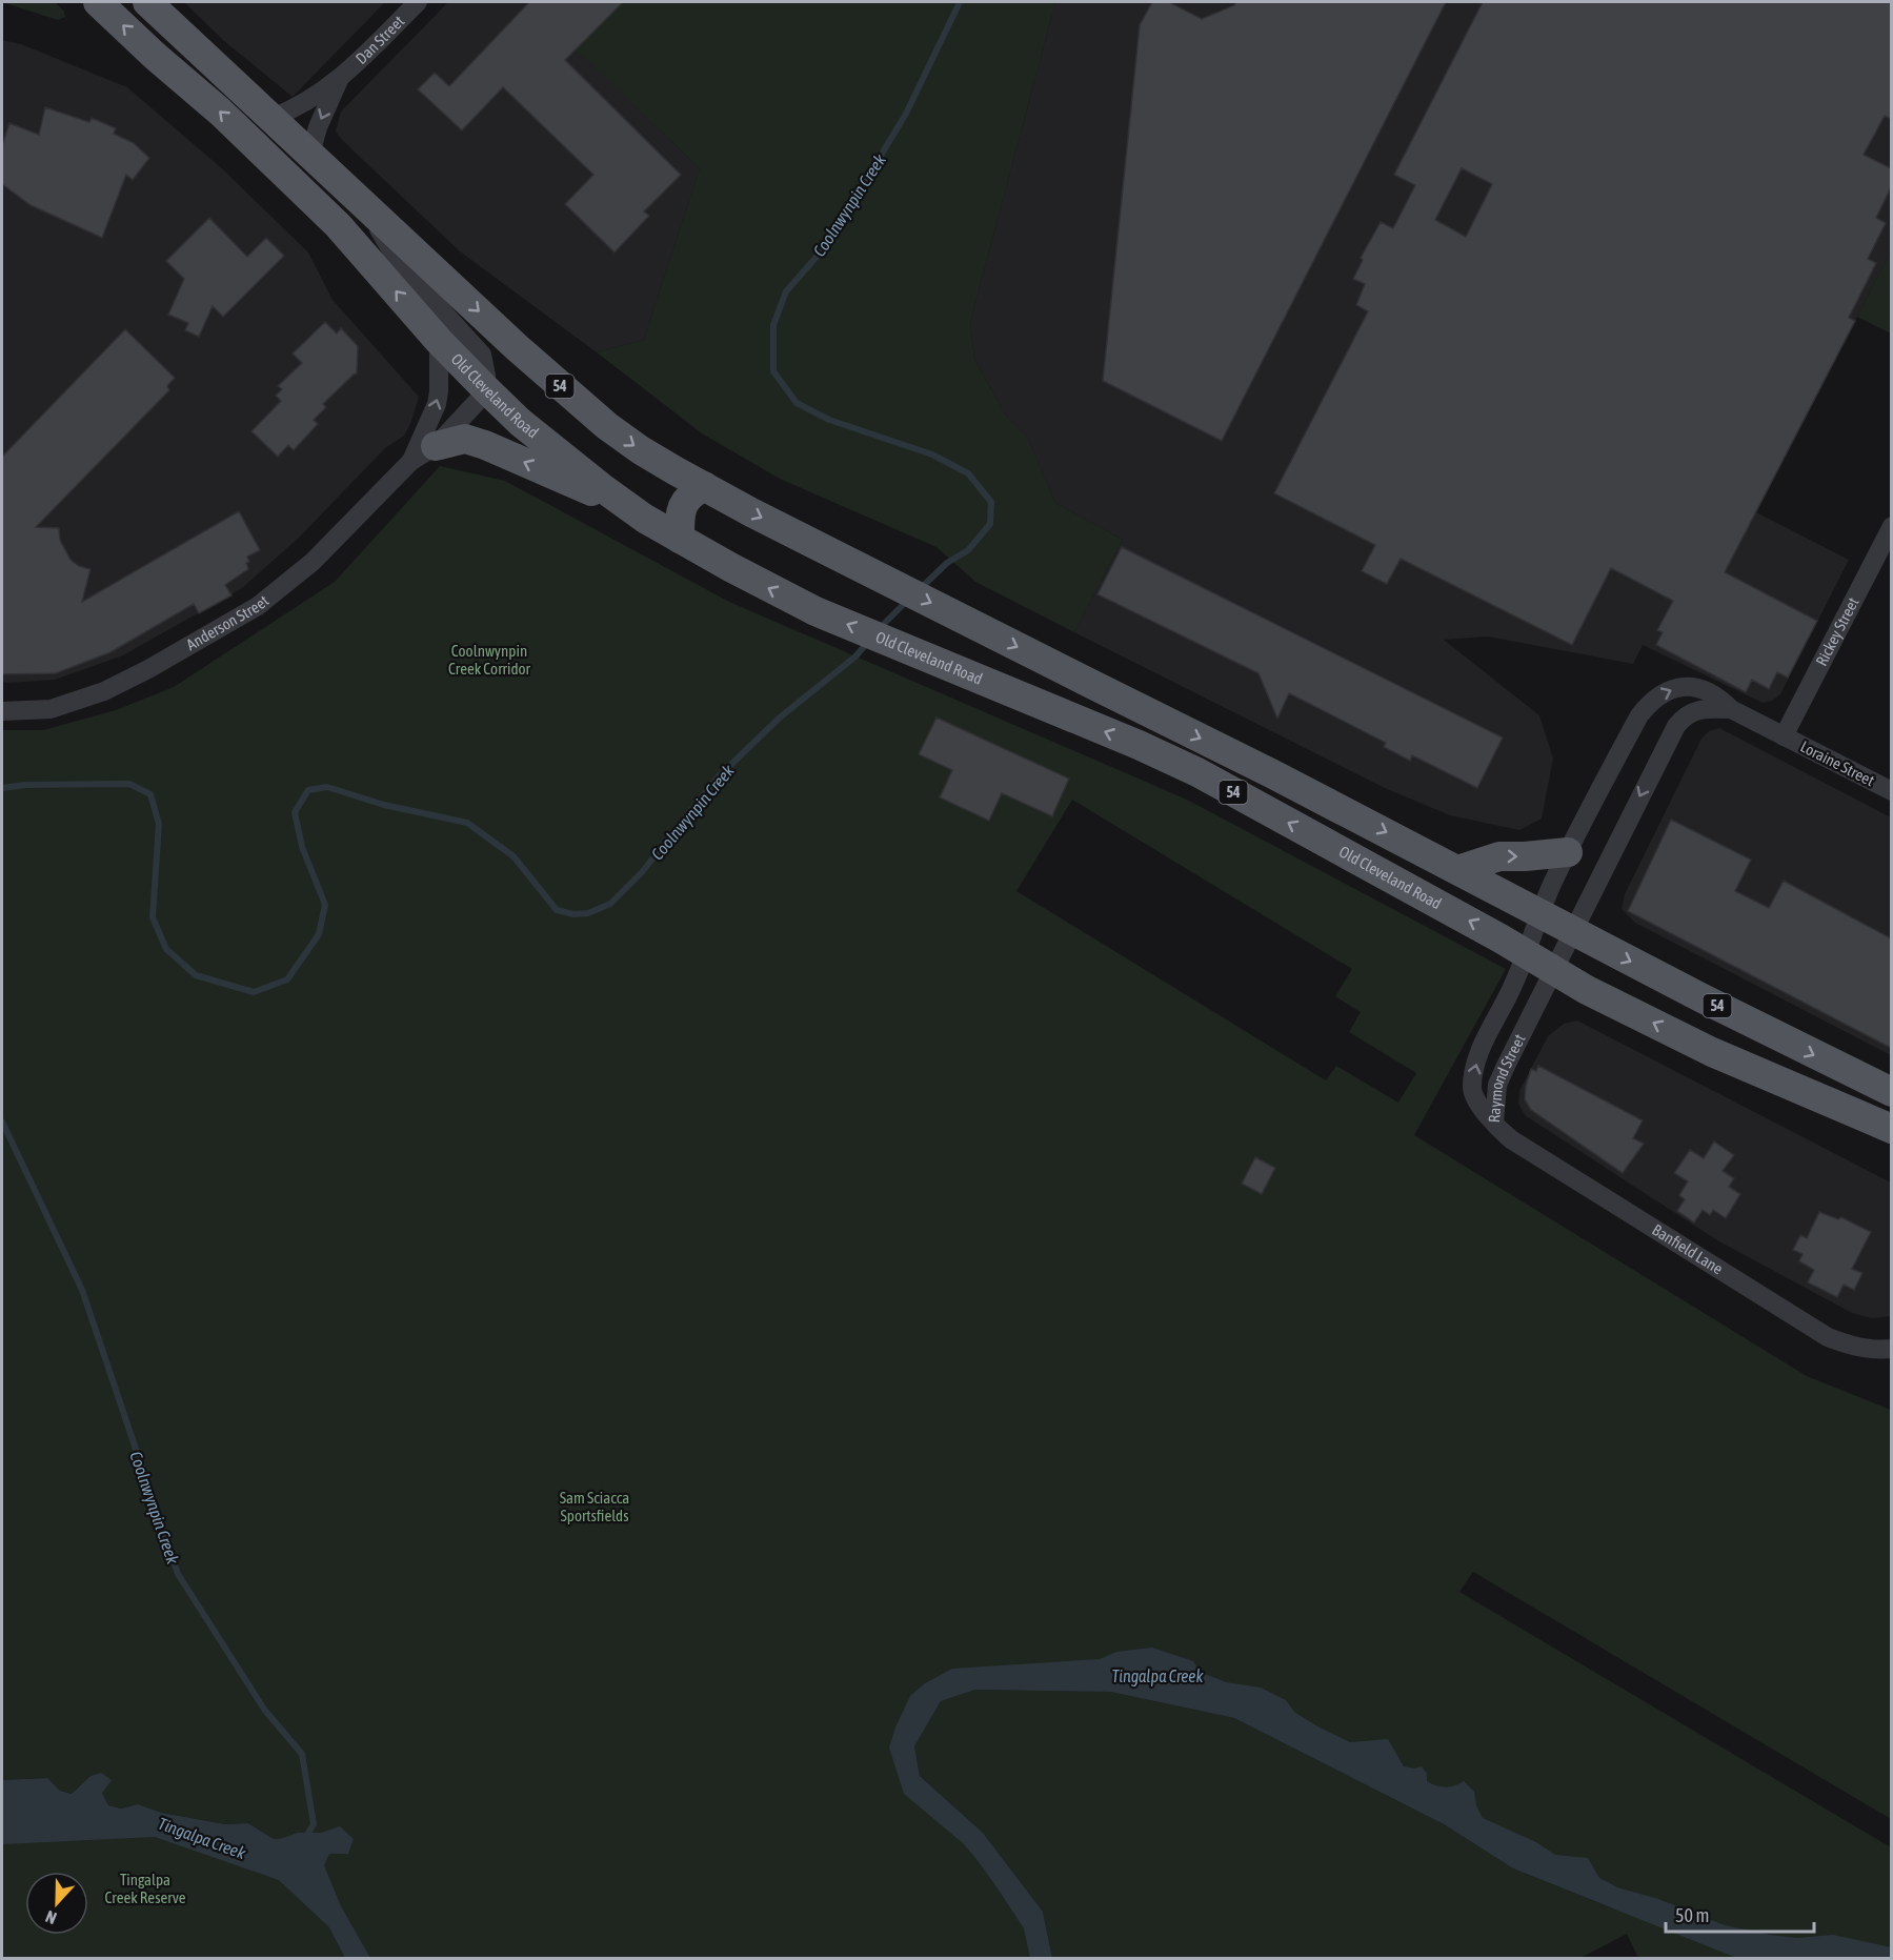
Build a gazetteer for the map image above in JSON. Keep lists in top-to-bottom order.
{
  "streets": {
    "main road": ["54", "Old Cleveland Road"],
    "street": [
      "Dan Street",
      "Anderson Street",
      "Rickey Street",
      "Loraine Street",
      "Raymond Street",
      "Banfield Lane"
    ]
  },
  "crossings": [
    ["Dan Street", "54"],
    ["54", "Raymond Street"],
    ["Old Cleveland Road", "Anderson Street"],
    ["Old Cleveland Road", "Raymond Street"],
    ["Rickey Street", "Loraine Street"],
    ["Rickey Street", "Raymond Street"],
    ["Loraine Street", "Raymond Street"],
    ["Raymond Street", "Banfield Lane"]
  ],
  "water": ["Coolnwynpin Creek", "Tingalpa Creek"],
  "parks": ["Coolnwynpin Creek Corridor", "Sam Sciacca Sportsfields", "Tingalpa Creek Reserve"],
  "scale_bar": "50 m",
  "north": "bottom"
}
